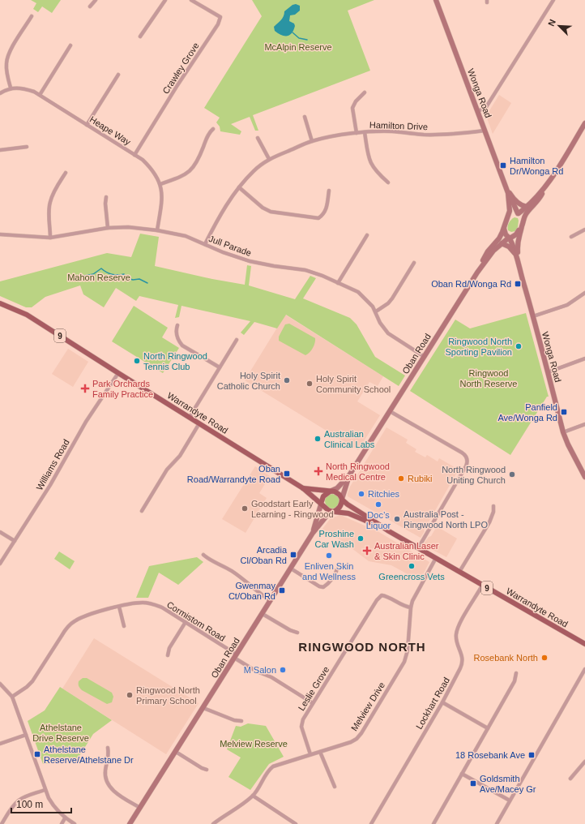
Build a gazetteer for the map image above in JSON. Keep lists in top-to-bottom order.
{
  "streets": {
    "main road": [
      "Wonga Road",
      "9",
      "Oban Road",
      "Warrandyte Road"
    ],
    "street": [
      "Crawley Grove",
      "Hamilton Drive",
      "Heape Way",
      "Jull Parade",
      "Williams Road",
      "Cormistom Road",
      "Leslie Grove",
      "Lockhart Road",
      "Melview Drive"
    ]
  },
  "crossings": [
    ["Crawley Grove", "Heape Way"],
    ["Wonga Road", "Hamilton Drive"],
    ["Wonga Road", "Oban Road"],
    ["Hamilton Drive", "Jull Parade"],
    ["Heape Way", "Jull Parade"],
    ["Jull Parade", "Oban Road"],
    ["9", "Oban Road"],
    ["9", "Warrandyte Road"],
    ["Oban Road", "Warrandyte Road"],
    ["Oban Road", "Cormistom Road"],
    ["Warrandyte Road", "Williams Road"],
    ["Warrandyte Road", "Lockhart Road"],
    ["Warrandyte Road", "Melview Drive"],
    ["Cormistom Road", "Leslie Grove"],
    ["Leslie Grove", "Melview Drive"]
  ],
  "districts": ["RINGWOOD NORTH"],
  "parks": [
    "McAlpin Reserve",
    "Mahon Reserve",
    "Ringwood North Reserve",
    "Athelstane Drive Reserve",
    "Melview Reserve"
  ],
  "places": {
    "transit": [
      "Hamilton Dr/Wonga Rd",
      "Oban Rd/Wonga Rd",
      "Panfield Ave/Wonga Rd",
      "Oban Road/Warrandyte Road",
      "Arcadia Cl/Oban Rd",
      "Gwenmay Ct/Oban Rd",
      "Athelstane Reserve/Athelstane Dr",
      "18 Rosebank Ave",
      "Goldsmith Ave/Macey Gr"
    ],
    "other": [
      "Ringwood North Sporting Pavilion",
      "North Ringwood Tennis Club",
      "Holy Spirit Catholic Church",
      "Holy Spirit Community School",
      "Australian Clinical Labs",
      "North Ringwood Uniting Church",
      "Rubiki",
      "Ritchies",
      "Doc’s Liquor",
      "Goodstart Early Learning - Ringwood",
      "Australia Post - Ringwood North LPO",
      "Proshine Car Wash",
      "Enliven Skin and Wellness",
      "Greencross Vets",
      "Rosebank North",
      "M Salon",
      "Ringwood North Primary School"
    ],
    "health": ["Park Orchards Family Practice", "North Ringwood Medical Centre", "Australian Laser & Skin Clinic"]
  },
  "scale_bar": "100 m",
  "north": "top left"
}
